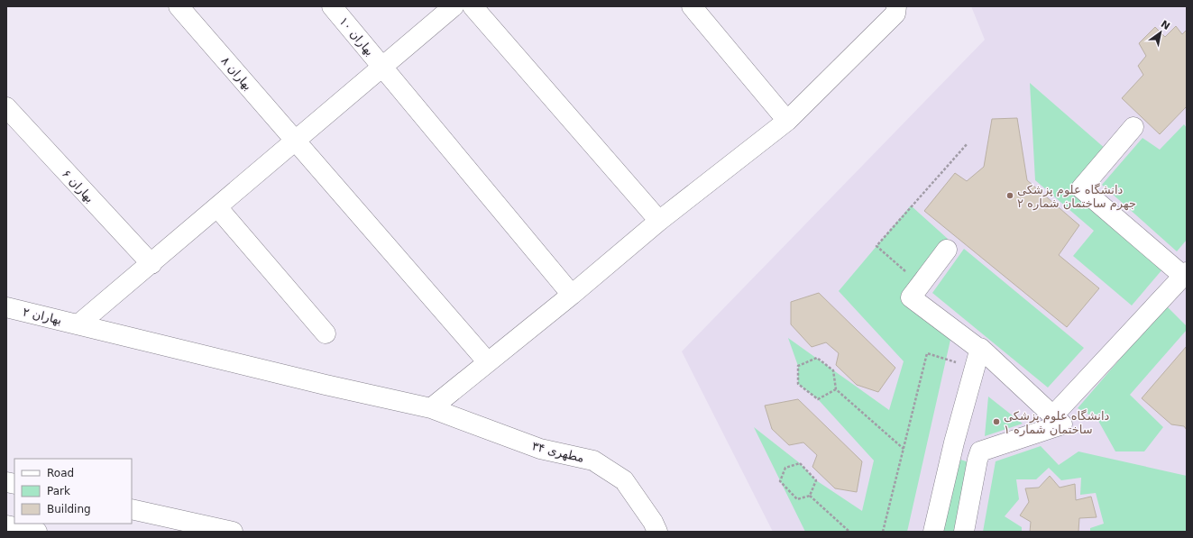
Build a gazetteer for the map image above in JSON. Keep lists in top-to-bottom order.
{
  "streets": {
    "street": [
      "بهاران ۱۰",
      "بهاران ۸",
      "بهاران ۶",
      "بهاران ۲",
      "مطهری ۳۴"
    ]
  },
  "crossings": [
    ["بهاران ۲", "مطهری ۳۴"]
  ],
  "places": ["دانشگاه علوم پزشکی جهرم ساختمان شماره ۲", "دانشگاه علوم پزشکی ساختمان شماره ۱"],
  "legend": ["Road", "Park", "Building"],
  "north": "top right"
}
